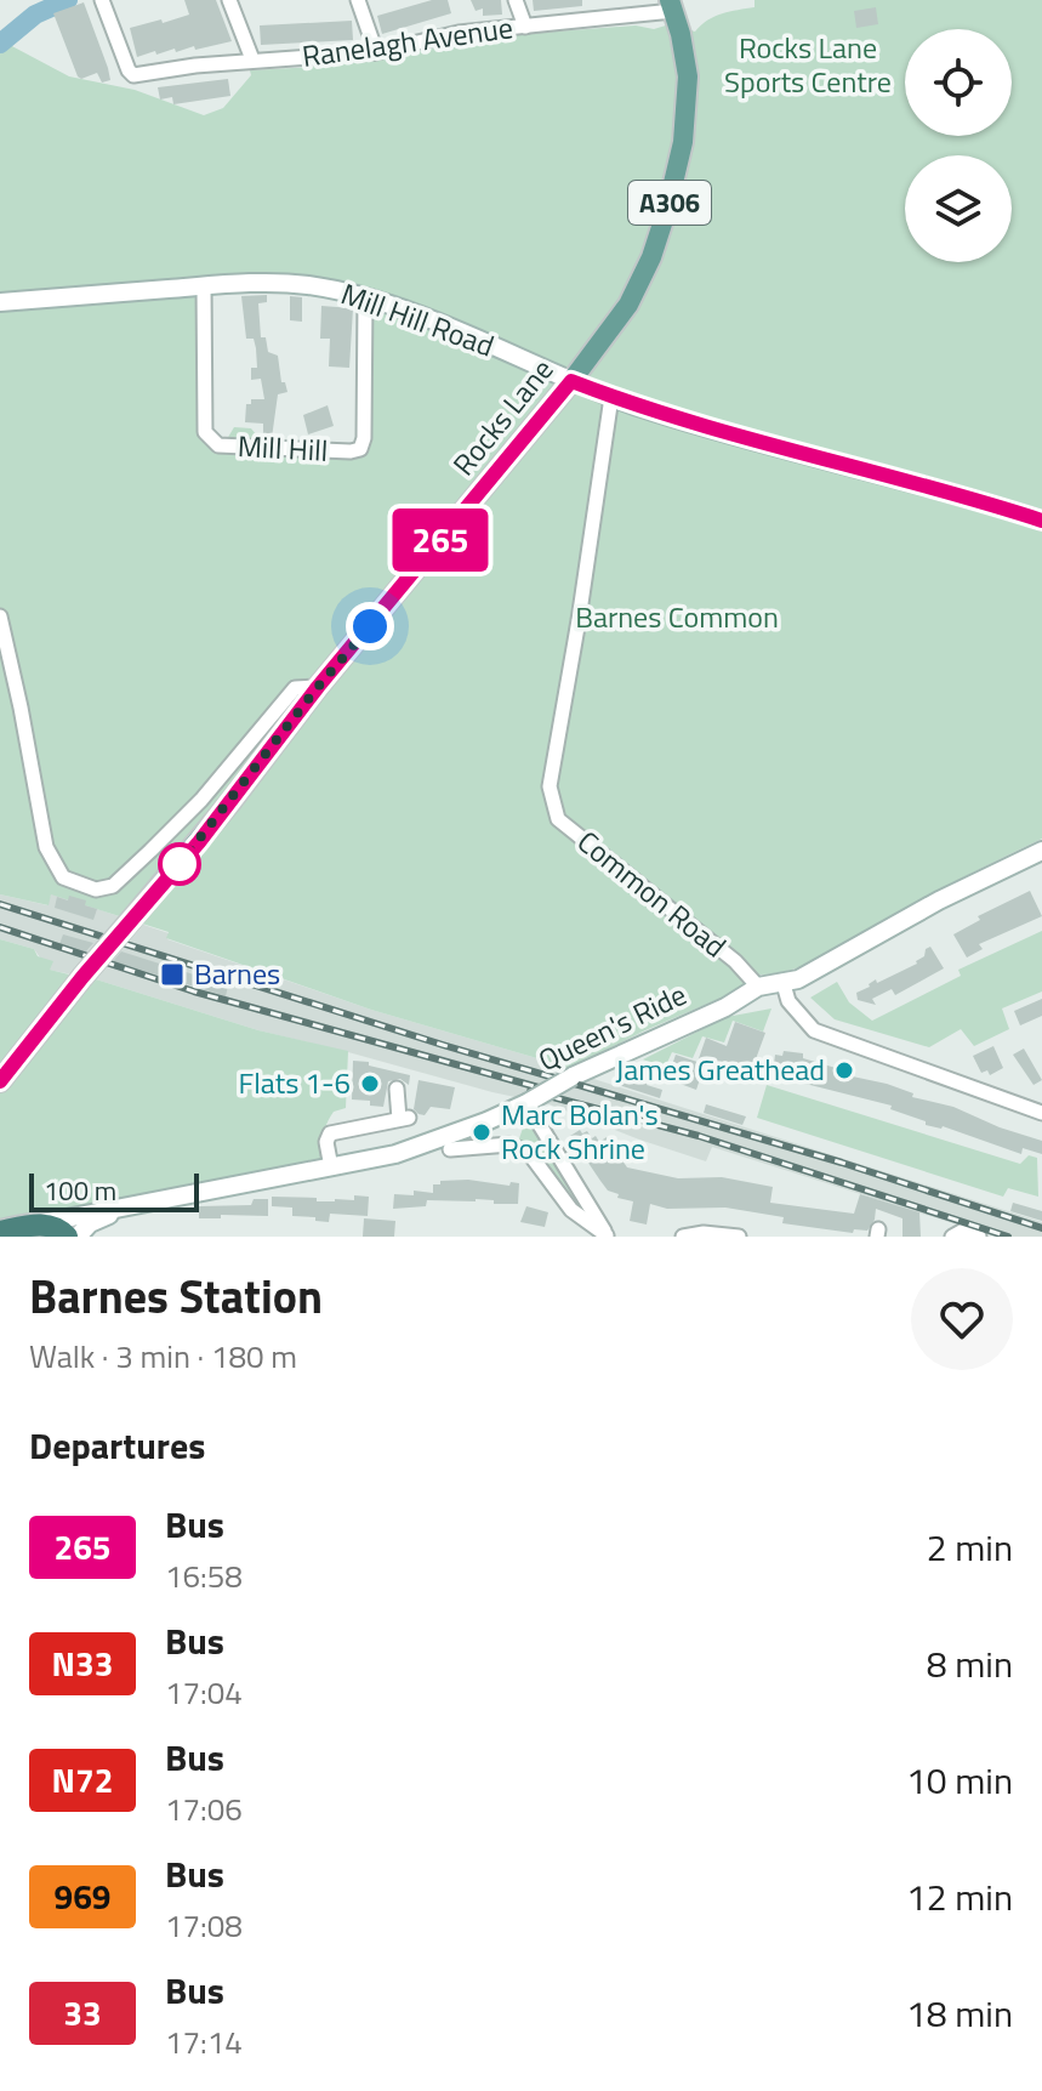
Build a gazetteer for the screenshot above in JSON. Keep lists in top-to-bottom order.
{
  "streets": {
    "highway": ["Queen's Ride"],
    "main road": ["A306", "Mill Hill Road", "Rocks Lane"],
    "street": ["Ranelagh Avenue", "Mill Hill", "Common Road"]
  },
  "crossings": [
    ["Ranelagh Avenue", "Rocks Lane"],
    ["Mill Hill Road", "Rocks Lane"],
    ["Mill Hill Road", "Mill Hill"],
    ["Mill Hill Road", "Common Road"],
    ["Common Road", "Queen's Ride"]
  ],
  "parks": ["Rocks Lane Sports Centre", "Barnes Common"],
  "places": {
    "transit": ["Barnes"],
    "other": ["James Greathead", "Flats 1-6", "Marc Bolan's Rock Shrine"]
  },
  "lines": ["bus line 265"],
  "scale_bar": "100 m",
  "page": {
    "on_map": "265",
    "scale": "100 m",
    "heading": [
      ["Barnes Station", "Walk · 3 min · 180 m"],
      "Departures"
    ],
    "list": [
      {
        "mark": "265",
        "name": "Bus",
        "note": "16:58",
        "value": "2 min"
      },
      {
        "mark": "N33",
        "name": "Bus",
        "note": "17:04",
        "value": "8 min"
      },
      {
        "mark": "N72",
        "name": "Bus",
        "note": "17:06",
        "value": "10 min"
      },
      {
        "mark": "969",
        "name": "Bus",
        "note": "17:08",
        "value": "12 min"
      },
      {
        "mark": "33",
        "name": "Bus",
        "note": "17:14",
        "value": "18 min"
      }
    ]
  }
}
